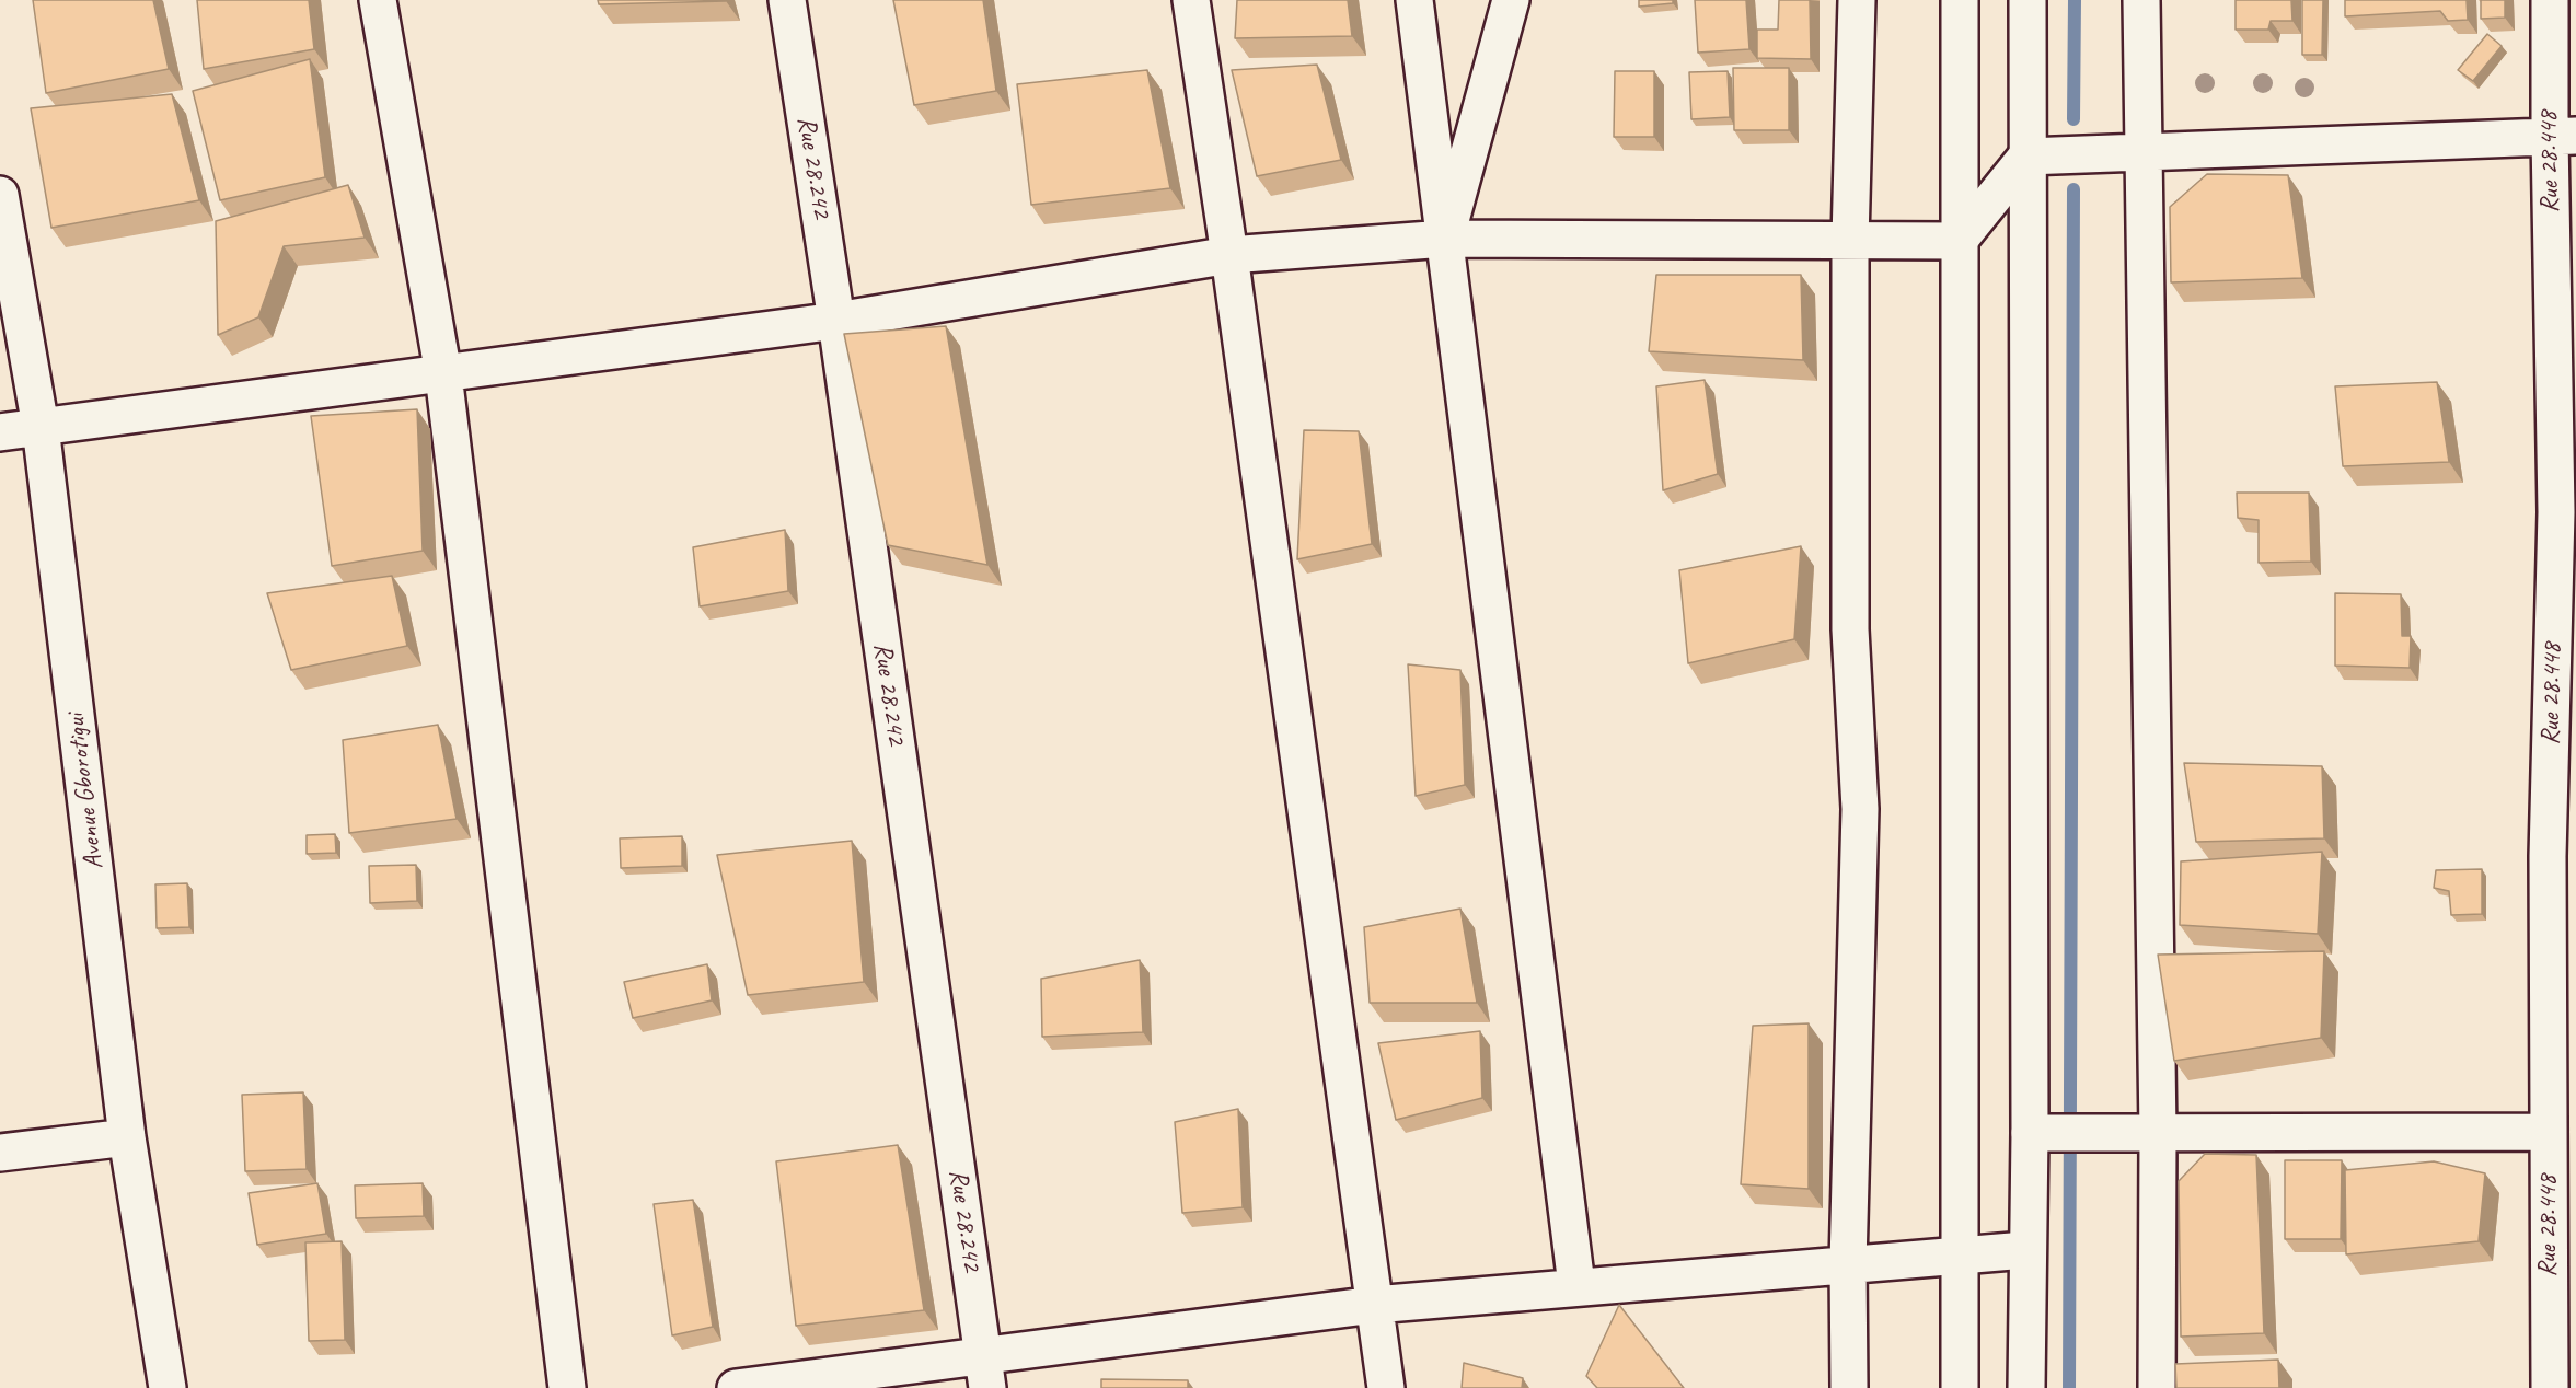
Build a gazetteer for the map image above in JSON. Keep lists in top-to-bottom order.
{
  "streets": {
    "street": ["Rue 28.448", "Rue 28.242", "Avenue Gborotigui"]
  }
}
